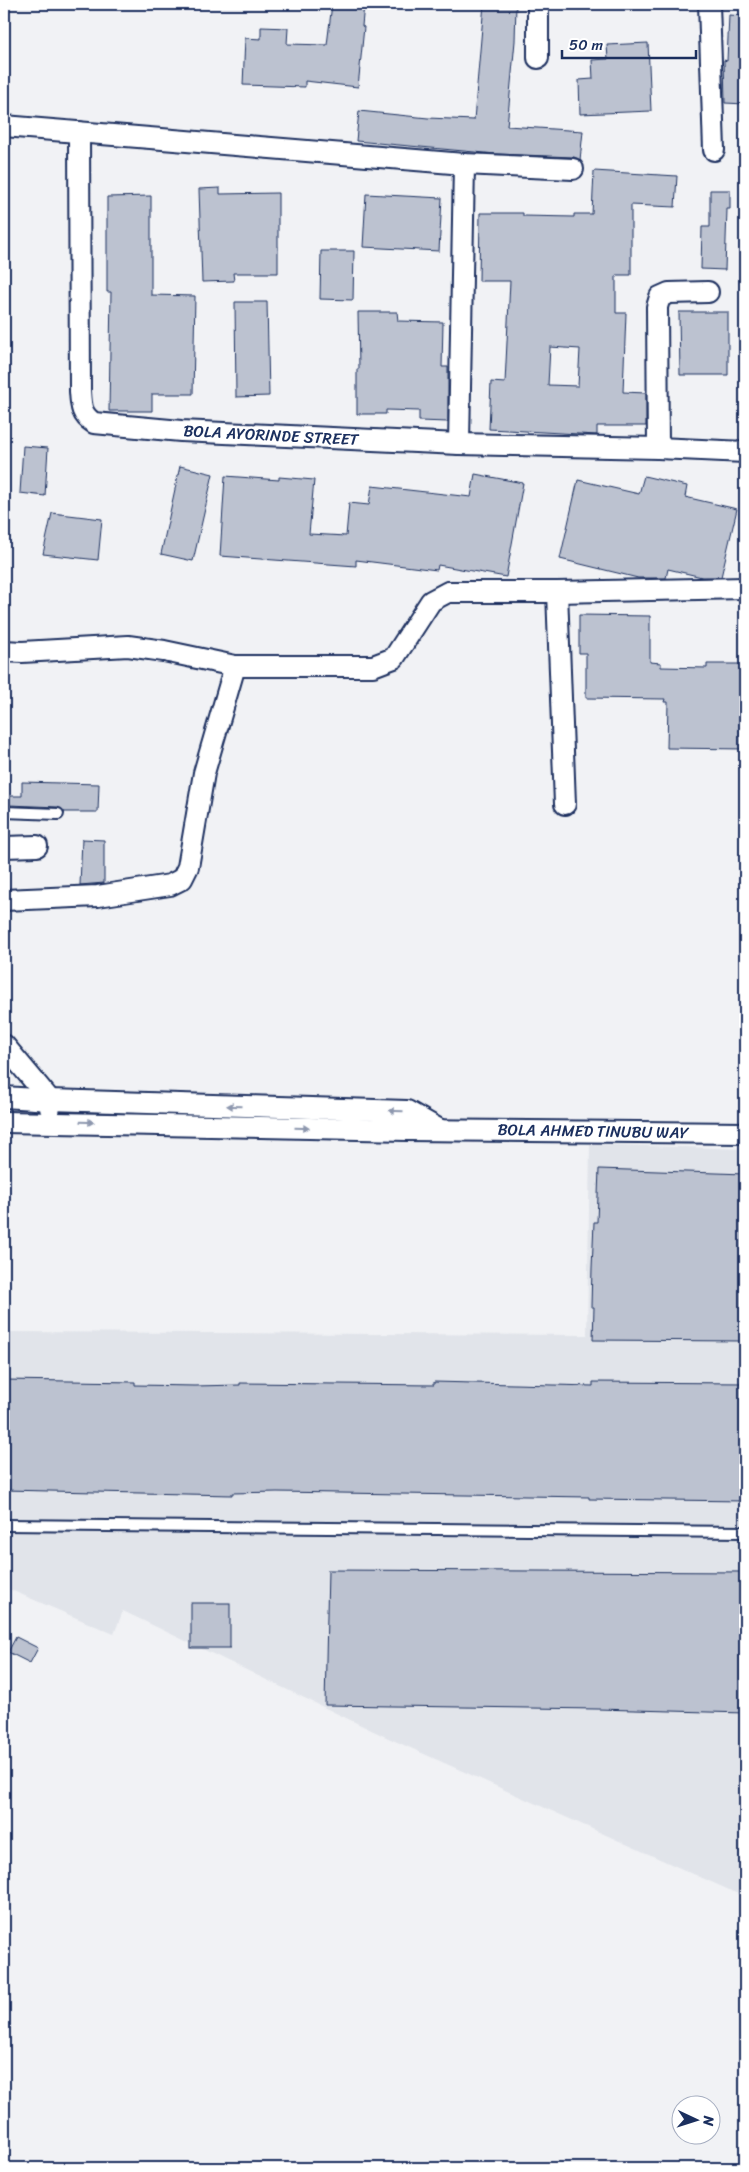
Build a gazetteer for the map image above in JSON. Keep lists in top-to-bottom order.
{
  "streets": {
    "street": ["BOLA AYORINDE STREET", "BOLA AHMED TINUBU WAY"]
  },
  "scale_bar": "50 m",
  "north": "right"
}
